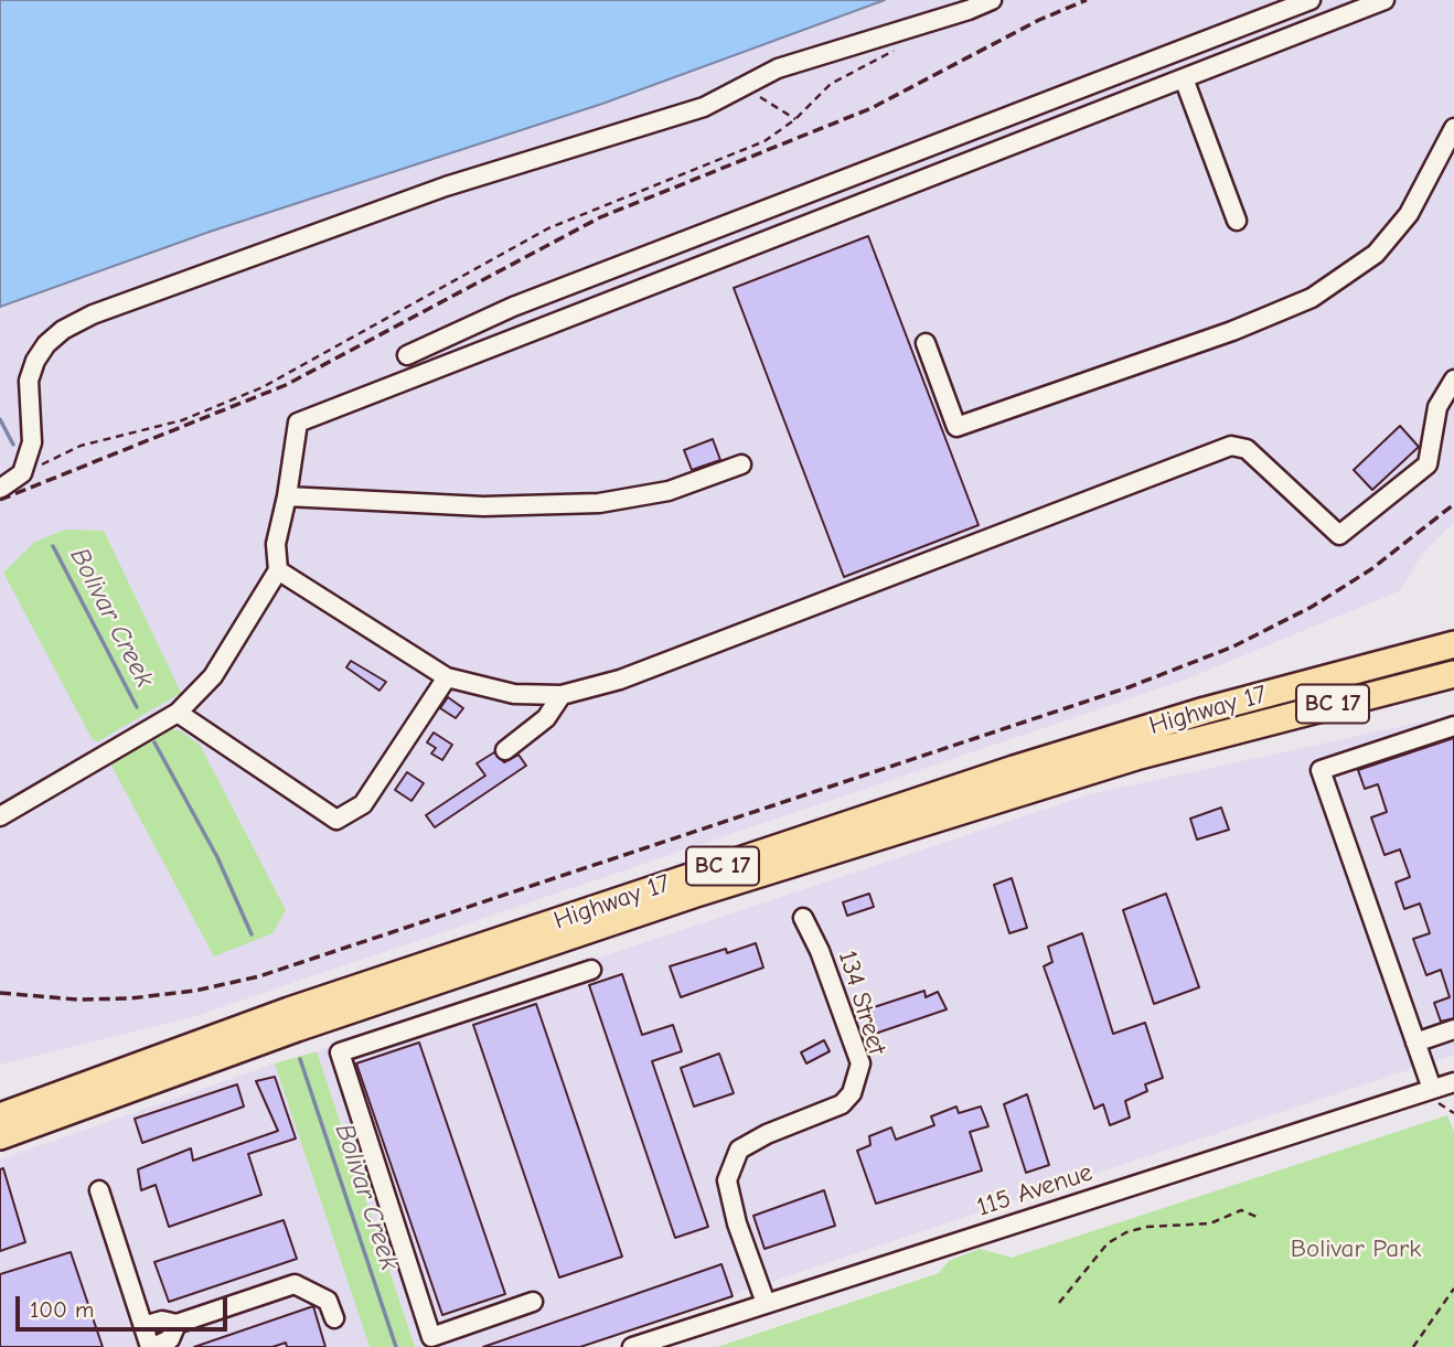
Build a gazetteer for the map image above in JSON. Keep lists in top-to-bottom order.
{
  "streets": {
    "highway": ["BC 17", "Highway 17"],
    "street": ["134 Street", "115 Avenue"]
  },
  "crossings": [
    ["134 Street", "115 Avenue"]
  ],
  "water": ["Bolivar Creek"],
  "parks": ["Bolivar Park"],
  "scale_bar": "100 m"
}
